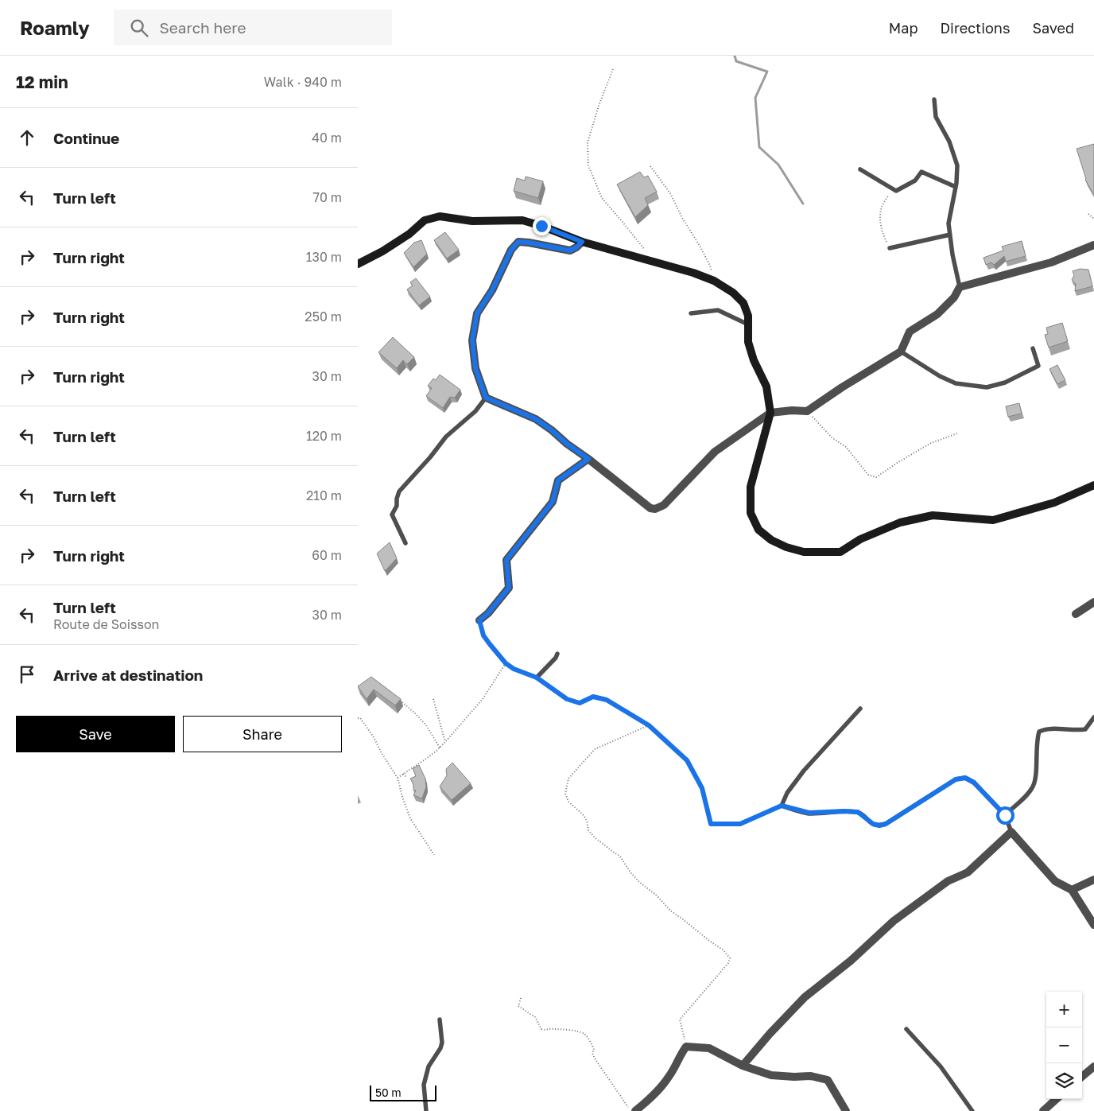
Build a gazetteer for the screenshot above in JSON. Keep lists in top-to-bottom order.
{
  "scale_bar": "50 m",
  "page": {
    "header": "Roamly",
    "search": "Search here",
    "nav": ["Map", "Directions", "Saved"],
    "heading": ["12 min", "Walk · 940 m"],
    "list": [
      ["Continue", "40 m"],
      ["Turn left", "70 m"],
      ["Turn right", "130 m"],
      ["Turn right", "250 m"],
      ["Turn right", "30 m"],
      ["Turn left", "120 m"],
      ["Turn left", "210 m"],
      ["Turn right", "60 m"],
      ["Turn left", "Route de Soisson", "30 m"],
      "Arrive at destination"
    ],
    "buttons": ["Save", "Share"],
    "map_buttons": ["+", "−"],
    "scale": "50 m"
  }
}
